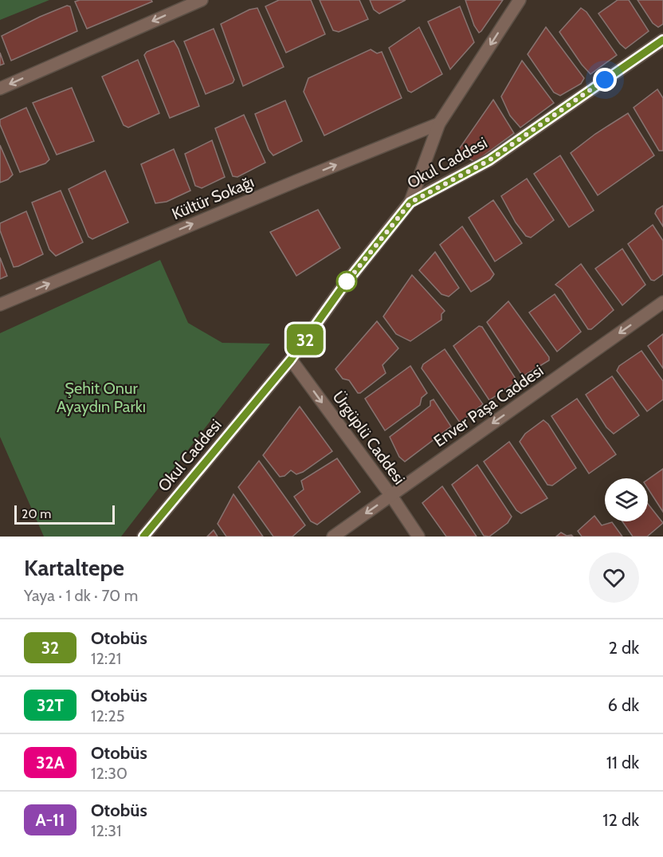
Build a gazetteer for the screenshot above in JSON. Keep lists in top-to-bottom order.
{
  "streets": {
    "street": [
      "Okul Caddesi",
      "Kültür Sokağı",
      "Enver Paşa Caddesi",
      "Ürgüplü Caddesi"
    ]
  },
  "crossings": [
    ["Okul Caddesi", "Ürgüplü Caddesi"],
    ["Enver Paşa Caddesi", "Ürgüplü Caddesi"]
  ],
  "one_way": ["Kültür Sokağı", "Enver Paşa Caddesi", "Ürgüplü Caddesi"],
  "parks": ["Şehit Onur Ayaydın Parkı"],
  "lines": ["bus line 32"],
  "scale_bar": "20 m",
  "page": {
    "on_map": "32",
    "scale": "20 m",
    "heading": ["Kartaltepe", "Yaya · 1 dk · 70 m"],
    "list": [
      {
        "mark": "32",
        "name": "Otobüs",
        "note": "12:21",
        "value": "2 dk"
      },
      {
        "mark": "32T",
        "name": "Otobüs",
        "note": "12:25",
        "value": "6 dk"
      },
      {
        "mark": "32A",
        "name": "Otobüs",
        "note": "12:30",
        "value": "11 dk"
      },
      {
        "mark": "A-11",
        "name": "Otobüs",
        "note": "12:31",
        "value": "12 dk"
      }
    ]
  }
}
